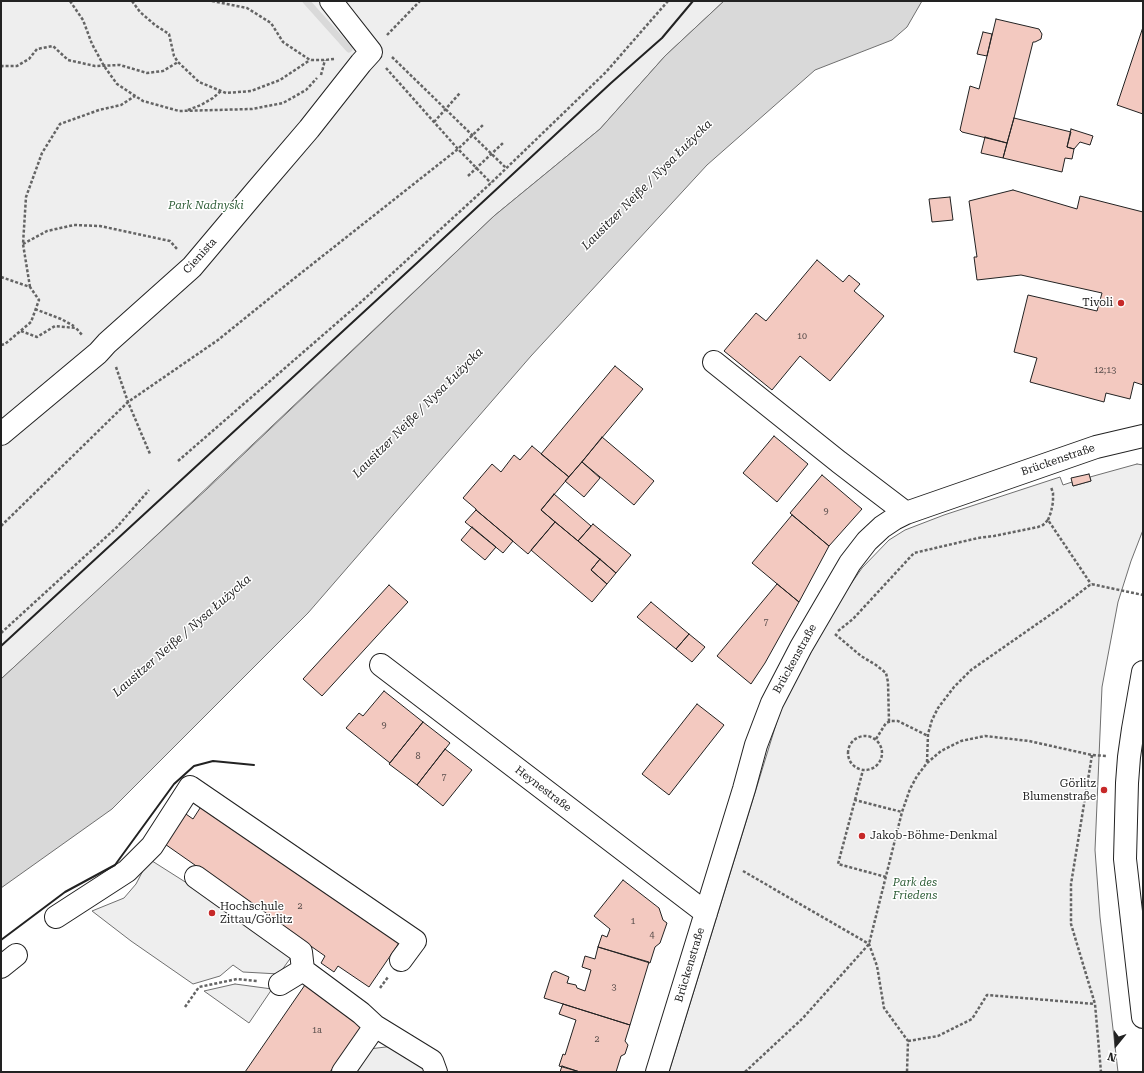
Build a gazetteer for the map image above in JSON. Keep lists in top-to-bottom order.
{
  "streets": {
    "street": ["Cienista", "Brückenstraße", "Heynestraße"]
  },
  "crossings": [
    ["Brückenstraße", "Heynestraße"]
  ],
  "water": ["Lausitzer Neiße / Nysa Łużycka"],
  "parks": ["Park Nadnyski", "Park des Friedens"],
  "places": [
    "Tivoli",
    "Görlitz Blumenstraße",
    "Jakob-Böhme-Denkmal",
    "Hochschule Zittau/Görlitz"
  ],
  "house_numbers": [
    "10",
    "12;13",
    "9",
    "7",
    "9",
    "8",
    "7",
    "2",
    "1",
    "4",
    "3",
    "1a",
    "2"
  ],
  "north": "bottom"
}
